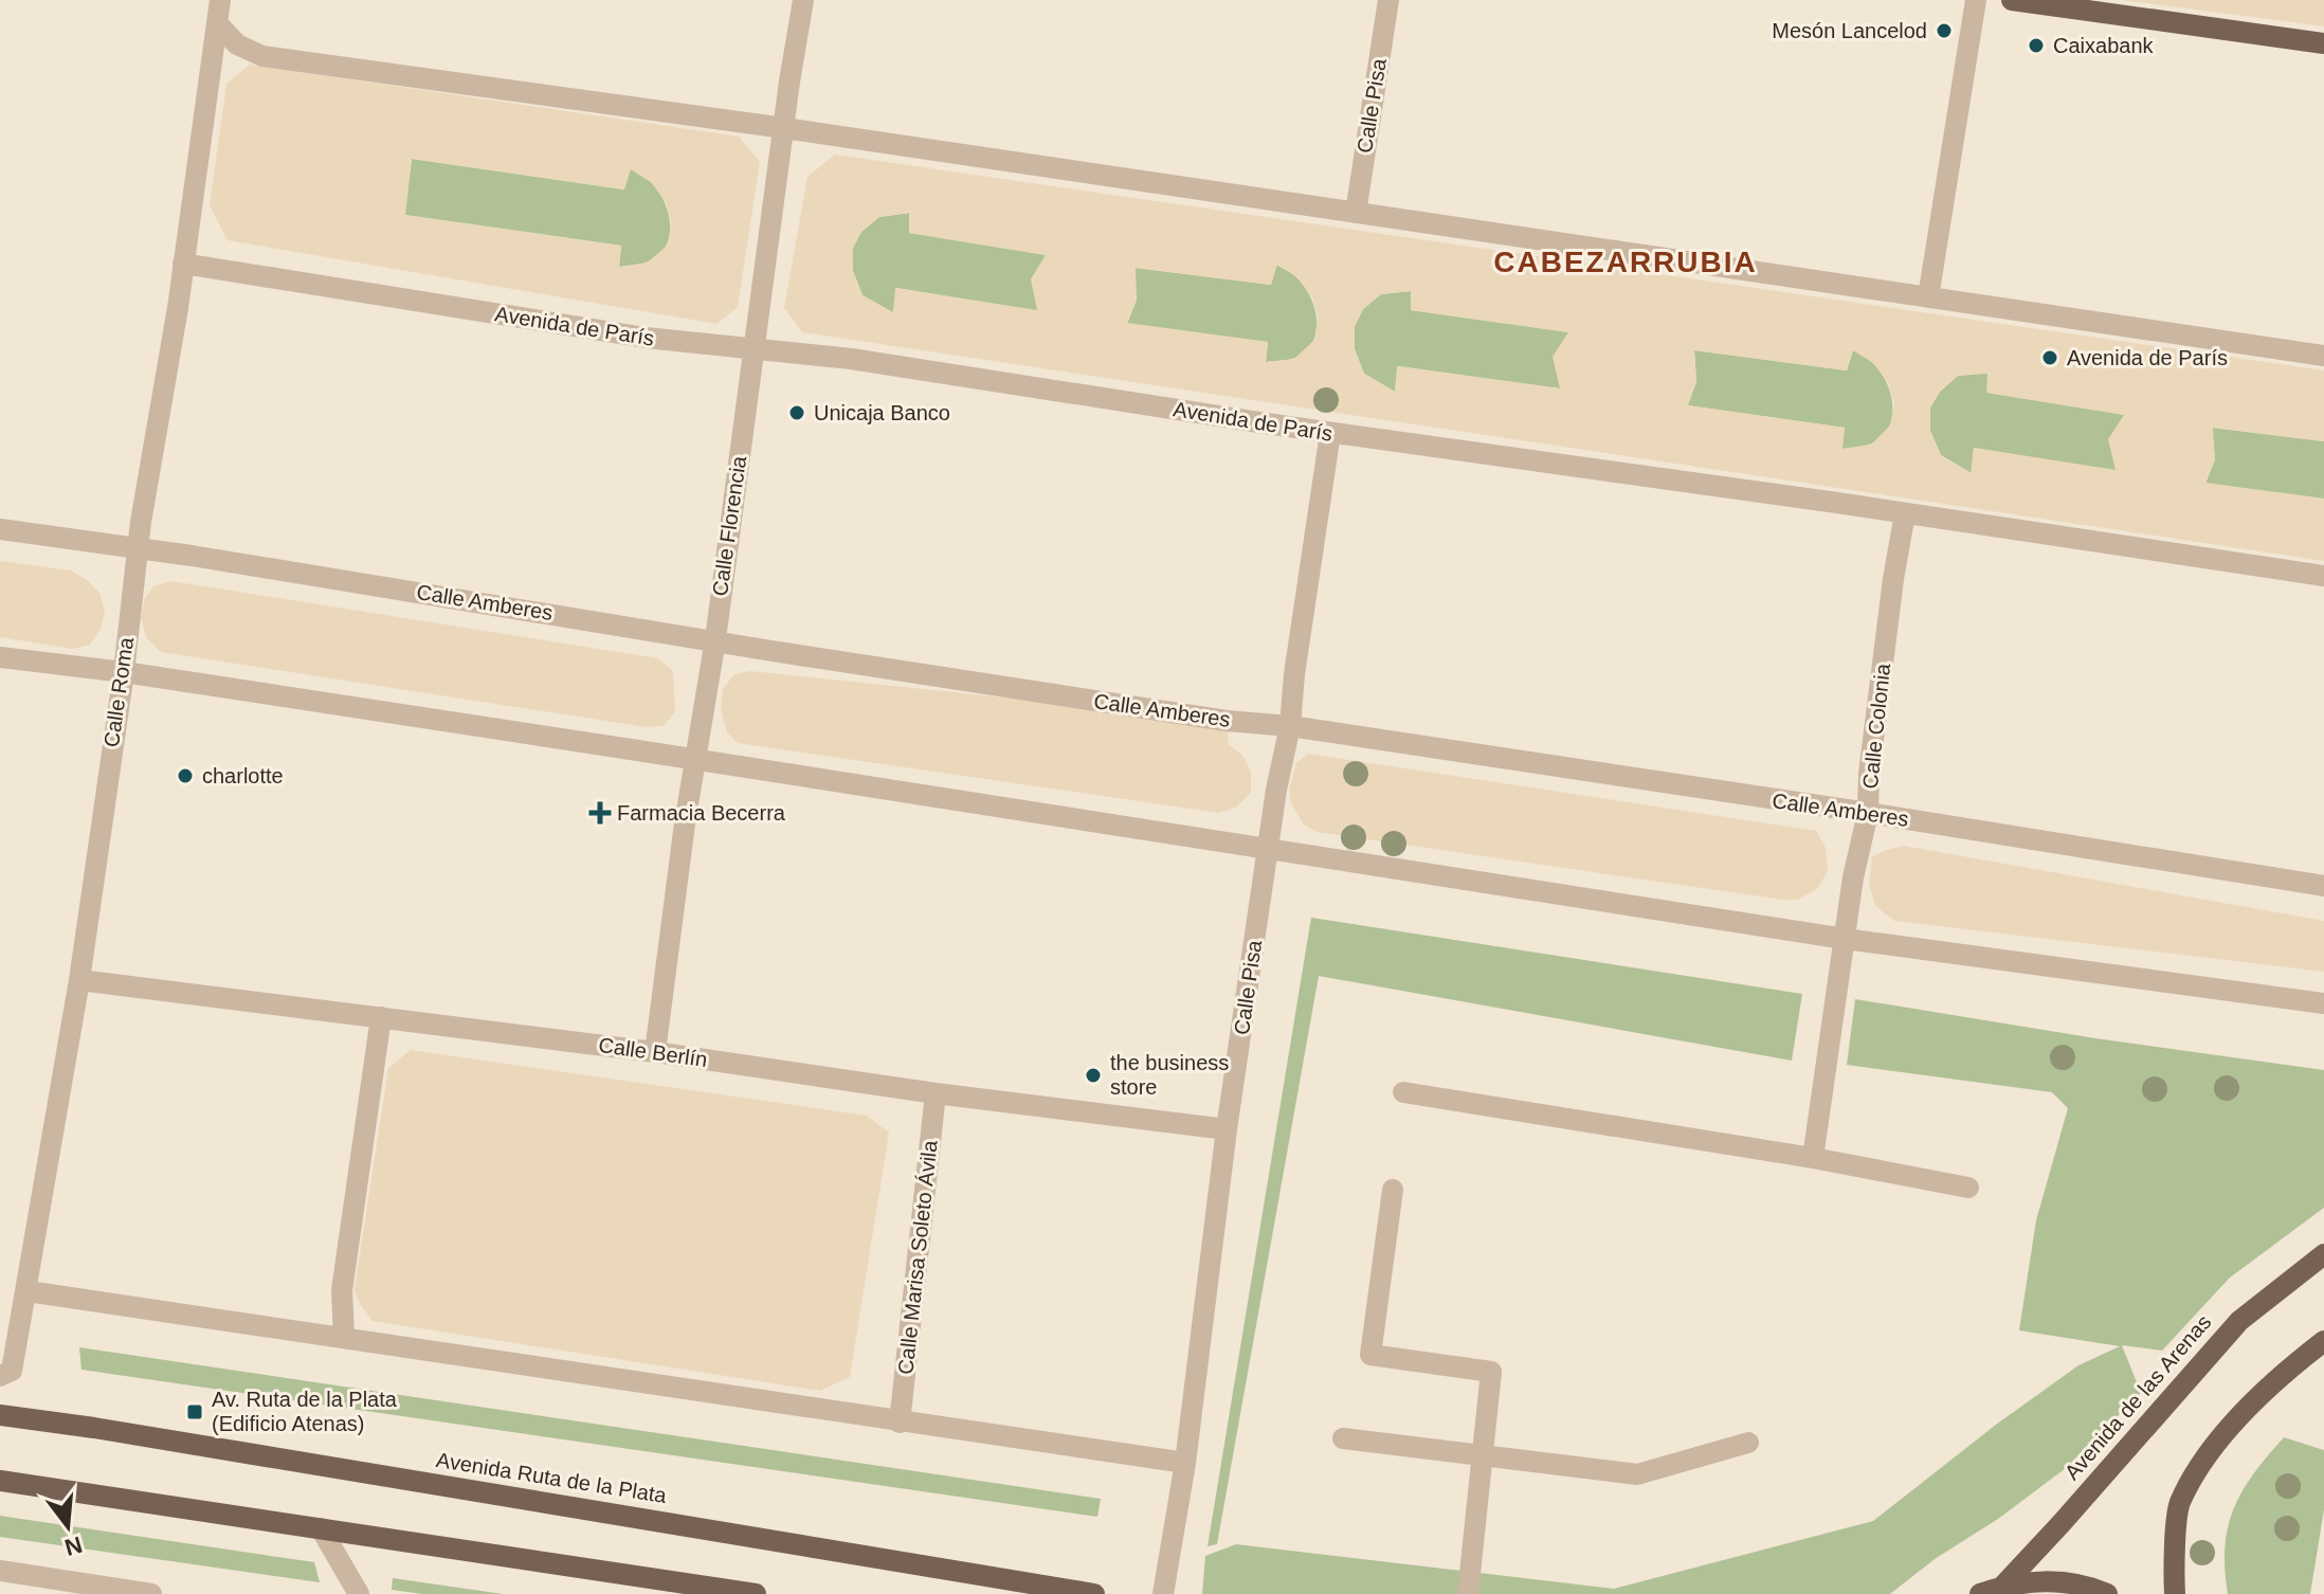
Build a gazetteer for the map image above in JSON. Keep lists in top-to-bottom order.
{
  "streets": {
    "main road": ["Avenida de las Arenas", "Avenida Ruta de la Plata"],
    "street": [
      "Calle Pisa",
      "Avenida de París",
      "Calle Florencia",
      "Calle Amberes",
      "Calle Roma",
      "Calle Colonia",
      "Calle Berlín",
      "Calle Marisa Soleto Ávila"
    ]
  },
  "crossings": [
    ["Calle Pisa", "Avenida de París"],
    ["Calle Pisa", "Calle Amberes"],
    ["Calle Pisa", "Calle Berlín"],
    ["Avenida de París", "Calle Florencia"],
    ["Avenida de París", "Calle Roma"],
    ["Avenida de París", "Calle Colonia"],
    ["Calle Florencia", "Calle Amberes"],
    ["Calle Florencia", "Calle Berlín"],
    ["Calle Amberes", "Calle Roma"],
    ["Calle Amberes", "Calle Colonia"],
    ["Calle Roma", "Calle Berlín"],
    ["Calle Berlín", "Calle Marisa Soleto Ávila"]
  ],
  "districts": ["CABEZARRUBIA"],
  "places": {
    "other": [
      "Mesón Lancelod",
      "Caixabank",
      "Avenida de París",
      "Unicaja Banco",
      "charlotte",
      "the business store"
    ],
    "health": ["Farmacia Becerra"],
    "transit": ["Av. Ruta de la Plata (Edificio Atenas)"]
  },
  "north": "bottom"
}
